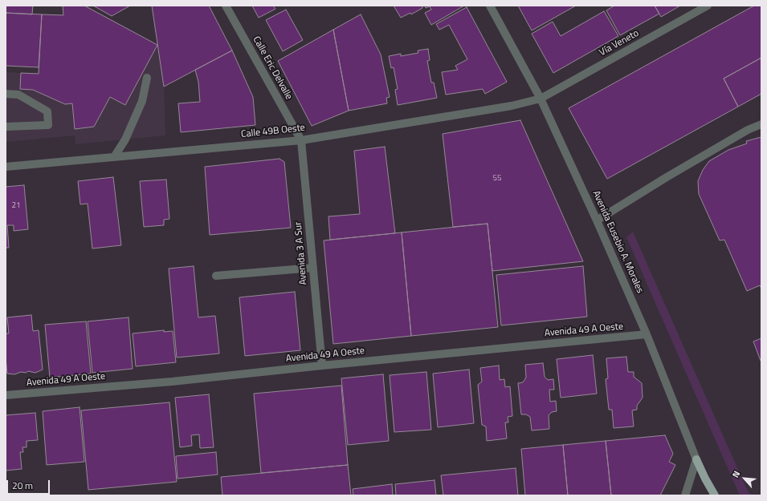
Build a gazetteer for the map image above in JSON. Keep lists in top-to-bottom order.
{
  "streets": {
    "street": [
      "Vía Veneto",
      "Calle Eric Delvalle",
      "Calle 49B Oeste",
      "Avenida Eusebio A. Morales",
      "Avenida 3 A Sur",
      "Avenida 49 A Oeste"
    ]
  },
  "crossings": [
    ["Vía Veneto", "Calle 49B Oeste"],
    ["Vía Veneto", "Avenida Eusebio A. Morales"],
    ["Calle Eric Delvalle", "Calle 49B Oeste"],
    ["Calle Eric Delvalle", "Avenida 3 A Sur"],
    ["Calle 49B Oeste", "Avenida Eusebio A. Morales"],
    ["Calle 49B Oeste", "Avenida 3 A Sur"],
    ["Avenida Eusebio A. Morales", "Avenida 49 A Oeste"],
    ["Avenida 3 A Sur", "Avenida 49 A Oeste"]
  ],
  "house_numbers": ["55", "21"],
  "scale_bar": "20 m",
  "north": "top left"
}
